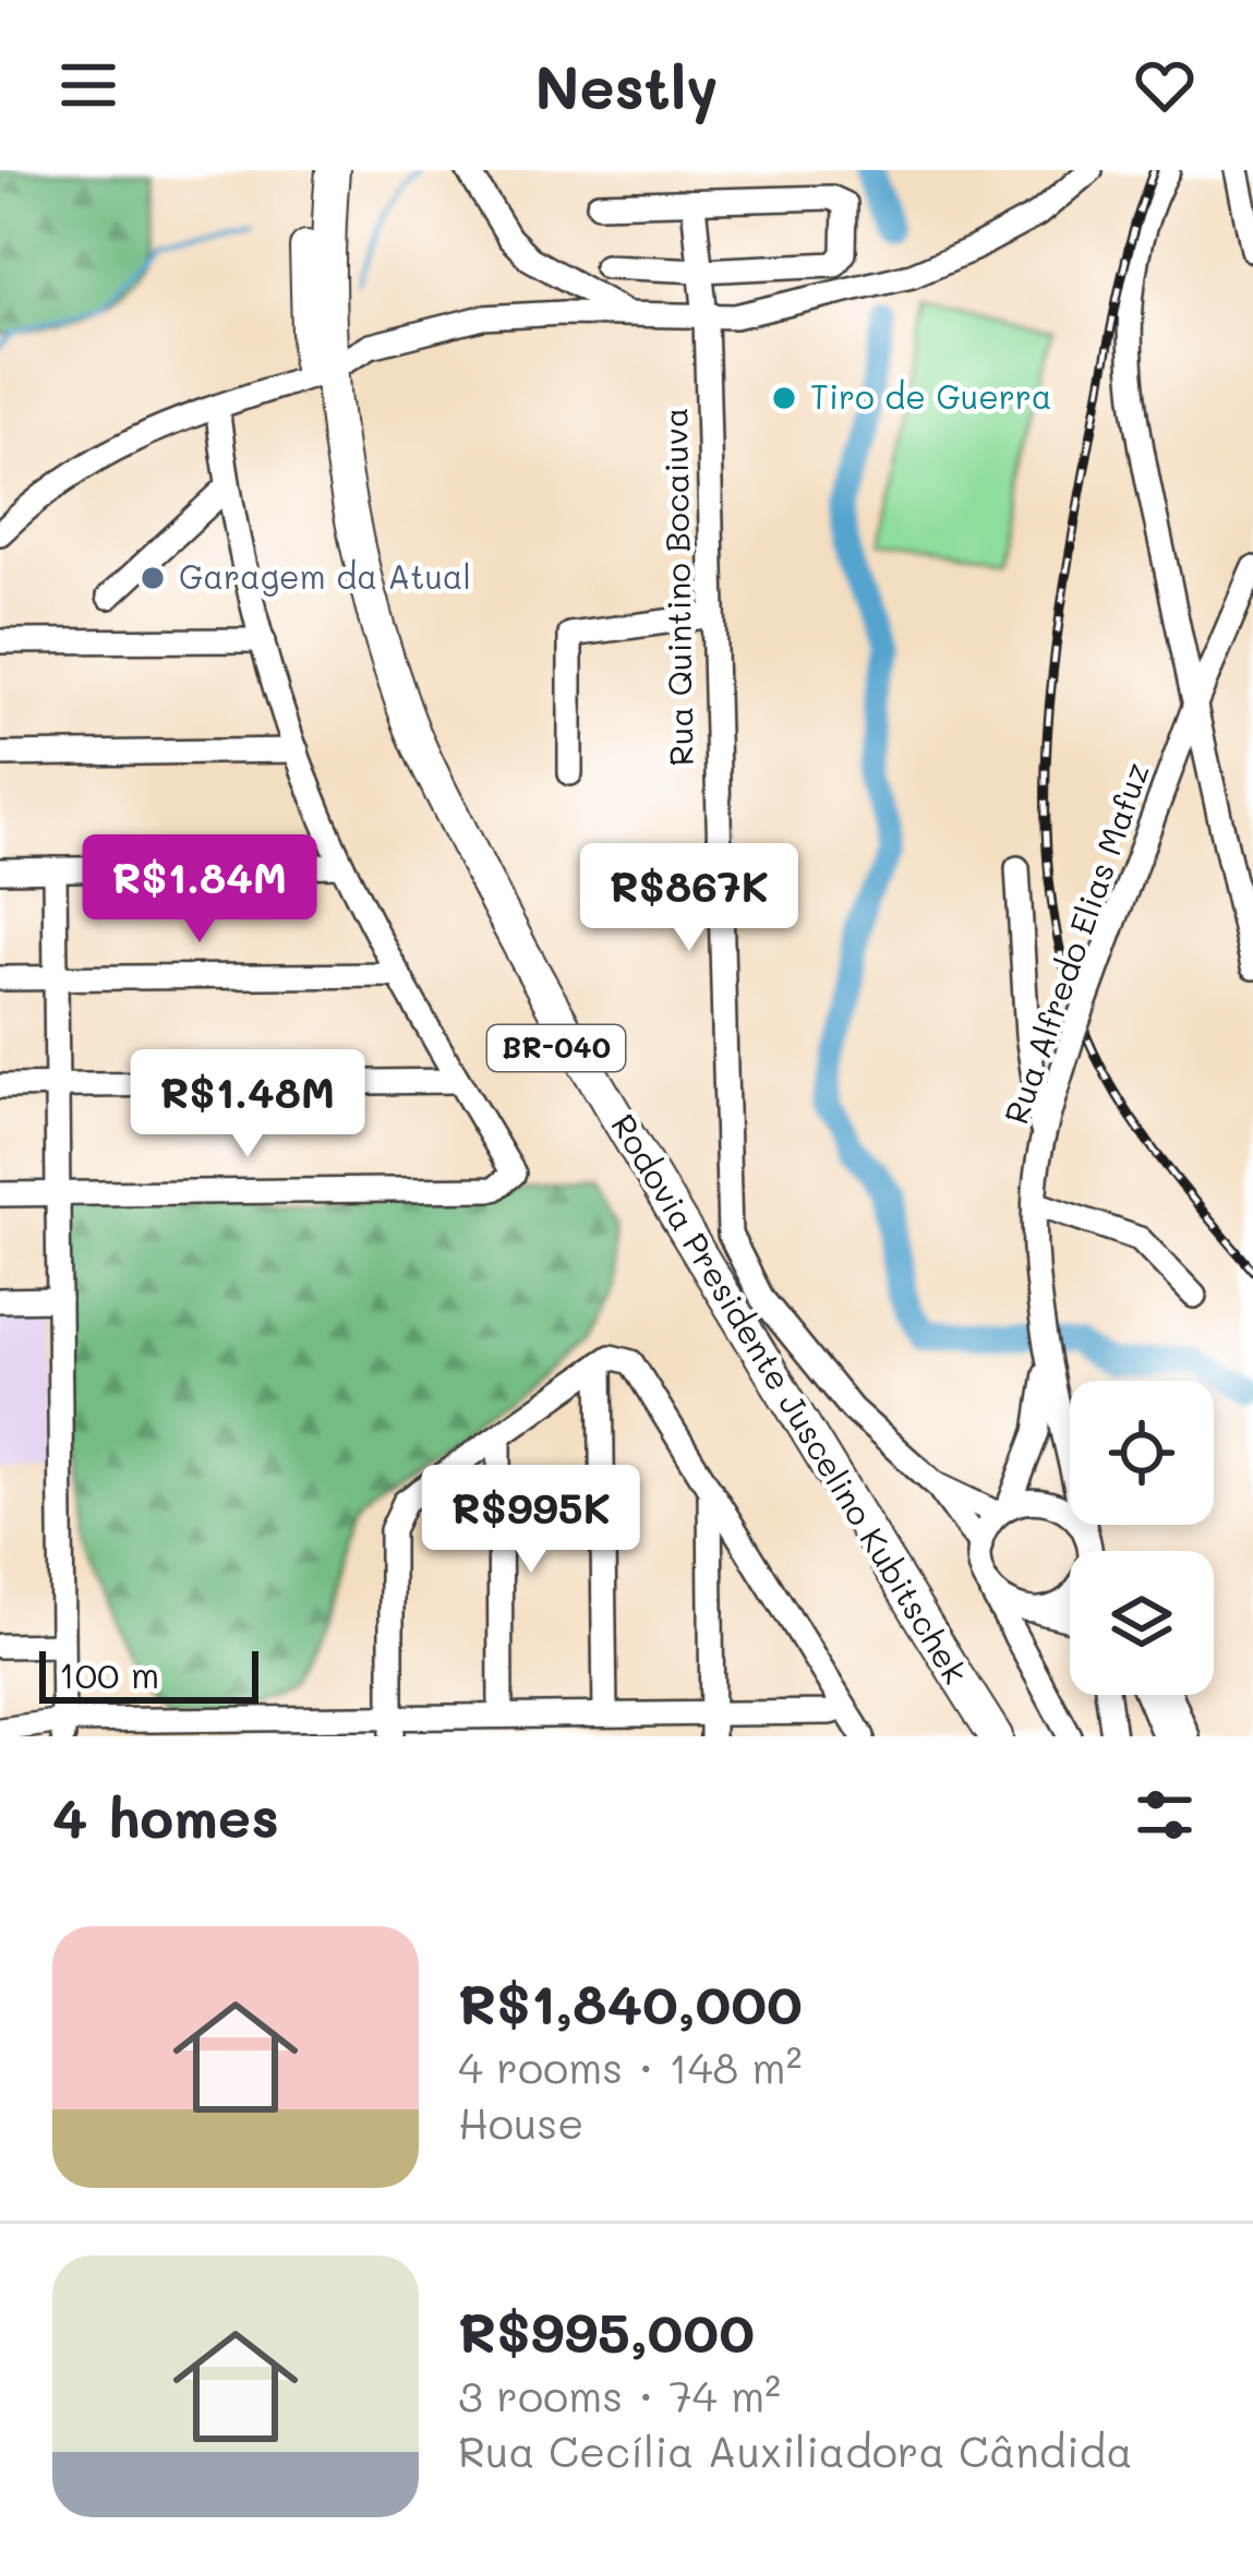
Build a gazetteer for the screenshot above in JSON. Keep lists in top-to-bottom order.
{
  "streets": {
    "highway": ["BR-040", "Rodovia Presidente Juscelino Kubitschek"],
    "street": ["Rua Quintino Bocaiuva", "Rua Alfredo Elias Mafuz"]
  },
  "crossings": [
    ["Rua Quintino Bocaiuva", "Rua Alfredo Elias Mafuz"]
  ],
  "places": ["Tiro de Guerra", "Garagem da Atual"],
  "scale_bar": "100 m",
  "page": {
    "header": "Nestly",
    "price": [
      "R$1.84M",
      "R$867K",
      "R$1.48M",
      "R$995K"
    ],
    "scale": "100 m",
    "heading": "4 homes",
    "list": [
      {
        "name": "R$1,840,000",
        "note": "4 rooms · 148 m² · House"
      },
      {
        "name": "R$995,000",
        "note": "3 rooms · 74 m² · Rua Cecília Auxiliadora Cândida"
      }
    ]
  }
}
